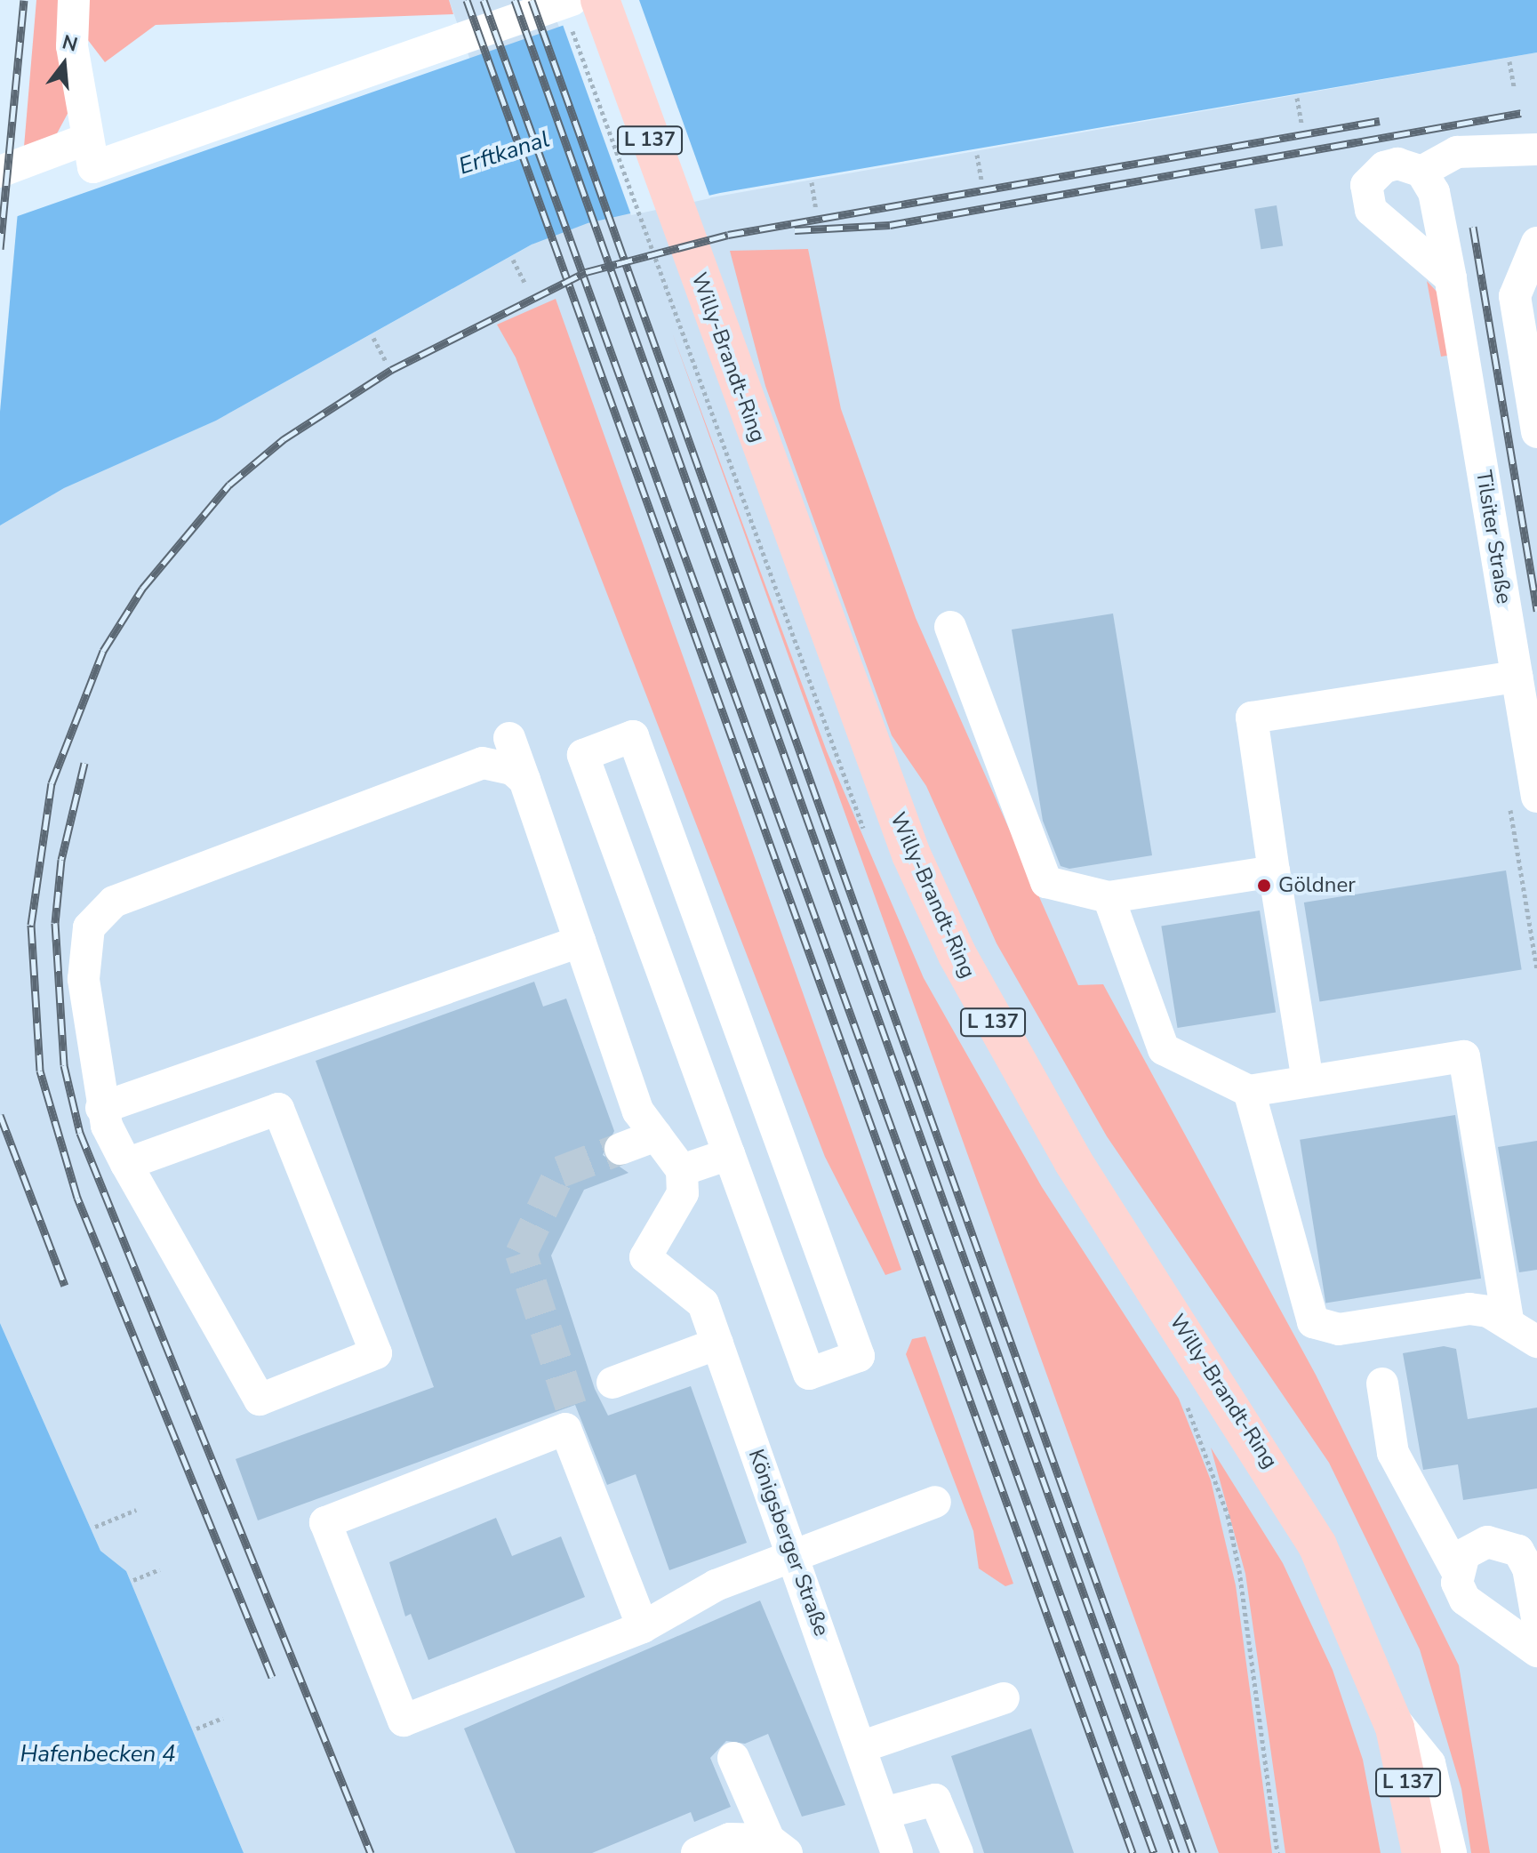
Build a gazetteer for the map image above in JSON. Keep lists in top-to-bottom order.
{
  "streets": {
    "main road": ["L 137", "Willy-Brandt-Ring"],
    "street": ["Tilsiter Straße", "Königsberger Straße"]
  },
  "water": ["Erftkanal", "Hafenbecken 4"],
  "places": ["Göldner"],
  "north": "top"
}
